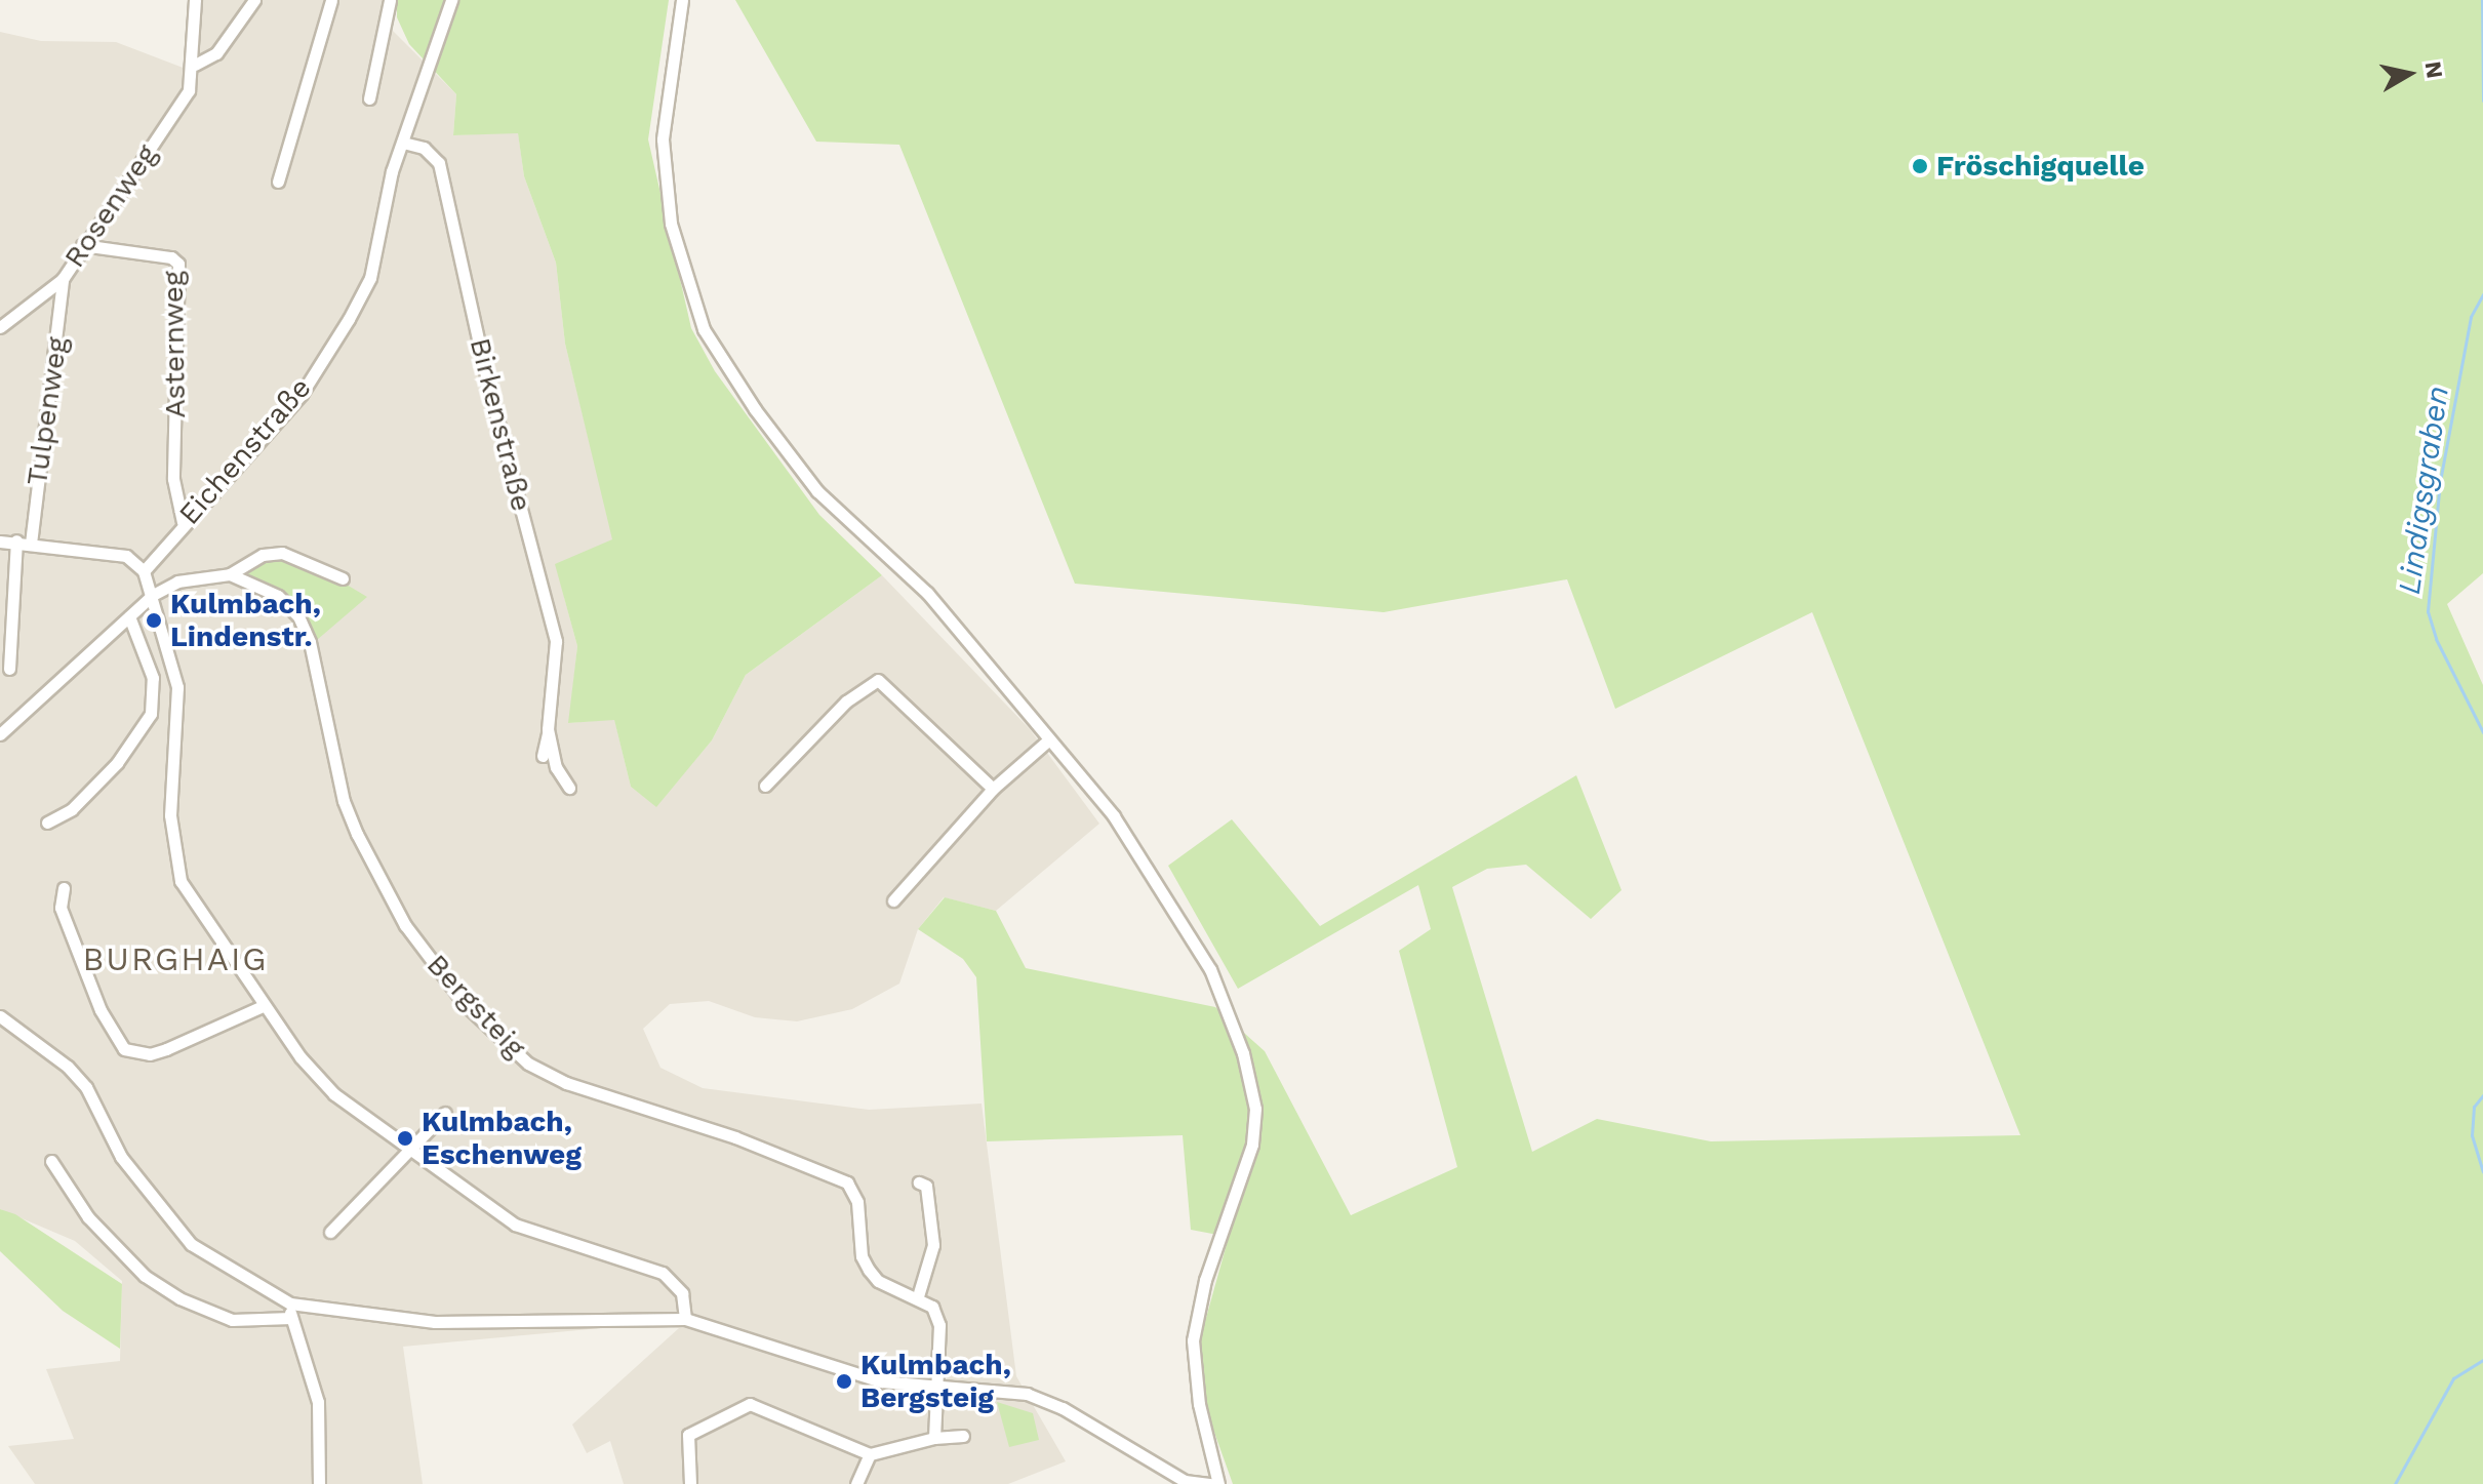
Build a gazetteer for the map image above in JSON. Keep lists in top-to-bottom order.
{
  "streets": {
    "street": [
      "Rosenweg",
      "Asternweg",
      "Tulpenweg",
      "Birkenstraße",
      "Eichenstraße",
      "Bergsteig"
    ]
  },
  "crossings": [
    ["Rosenweg", "Asternweg"],
    ["Rosenweg", "Tulpenweg"],
    ["Asternweg", "Eichenstraße"],
    ["Birkenstraße", "Eichenstraße"]
  ],
  "districts": ["BURGHAIG"],
  "water": ["Lindigsgraben"],
  "places": [
    "Fröschigquelle",
    "Kulmbach, Lindenstr.",
    "Kulmbach, Eschenweg",
    "Kulmbach, Bergsteig"
  ],
  "north": "right"
}
